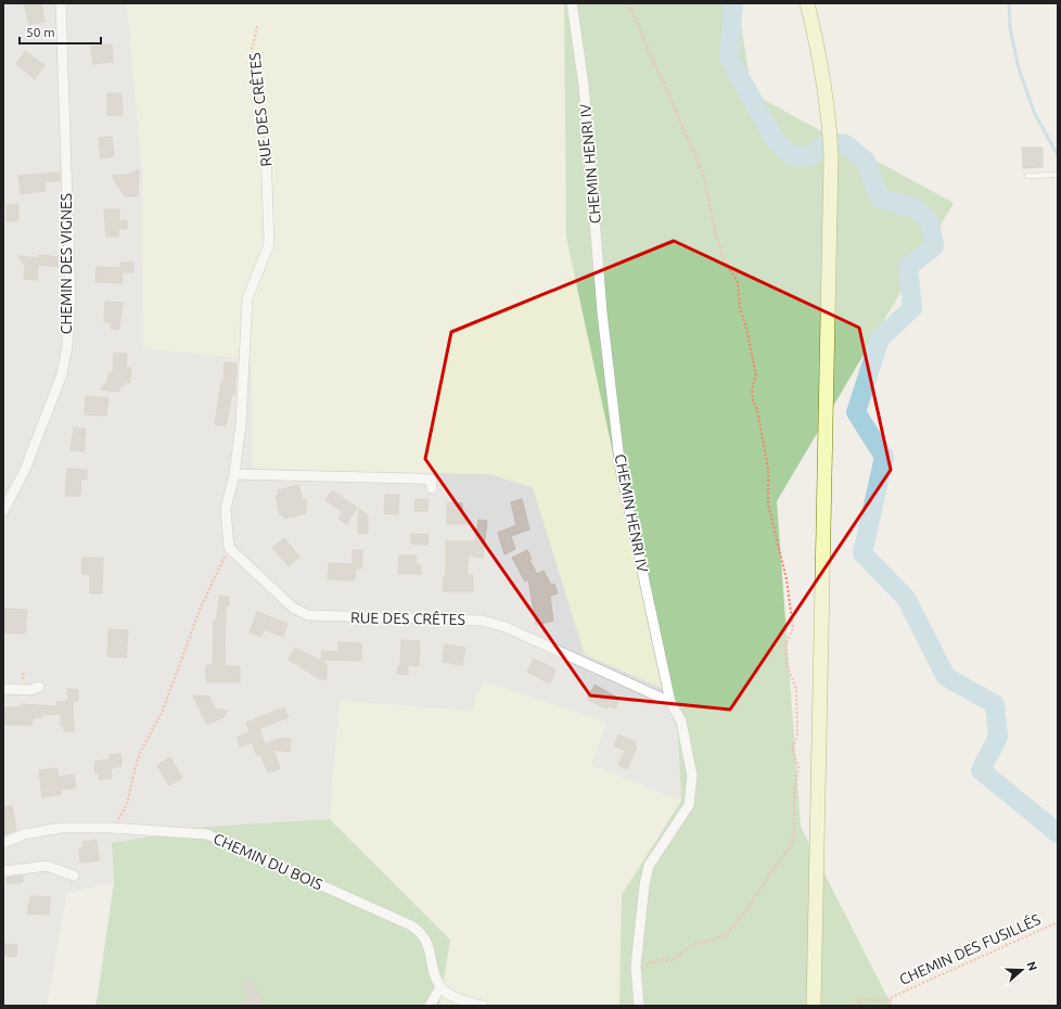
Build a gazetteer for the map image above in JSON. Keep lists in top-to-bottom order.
{
  "streets": {
    "street": [
      "RUE DES CRÊTES",
      "CHEMIN HENRI IV",
      "CHEMIN DES VIGNES",
      "CHEMIN DU BOIS"
    ],
    "path": ["CHEMIN DES FUSILLÉS"]
  },
  "crossings": [
    ["RUE DES CRÊTES", "CHEMIN HENRI IV"]
  ],
  "scale_bar": "50 m",
  "north": "right"
}
